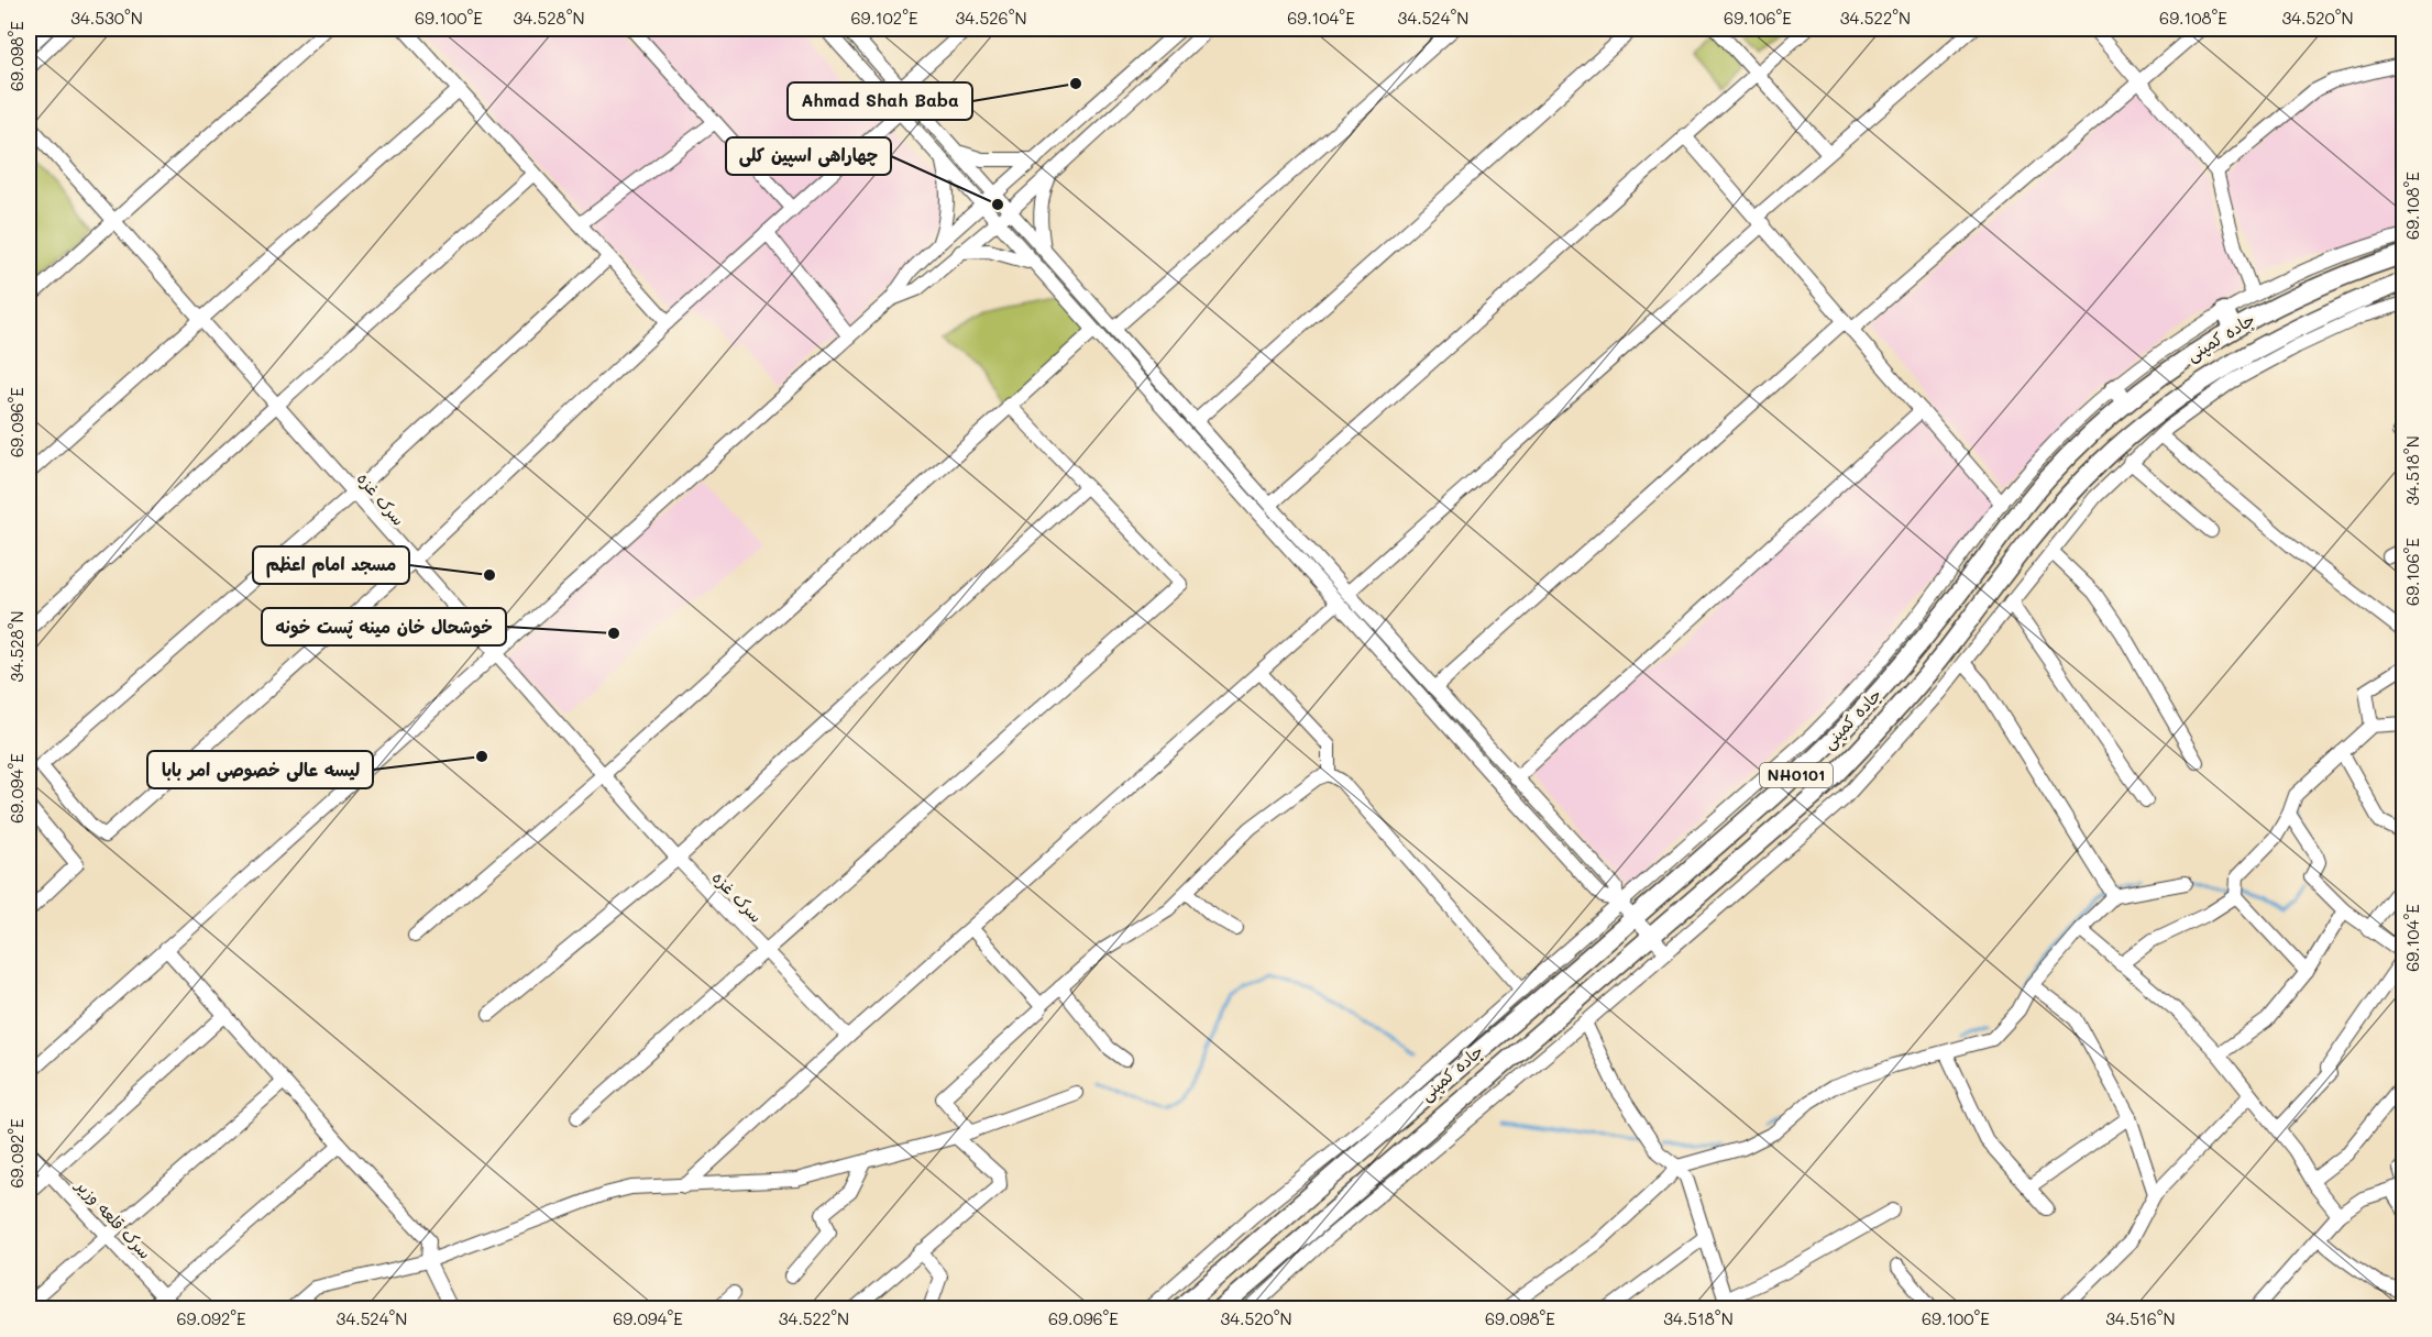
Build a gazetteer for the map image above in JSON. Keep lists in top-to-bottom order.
{
  "streets": {
    "highway": ["جاده کمپنی", "NH0101"],
    "street": ["سرک غزه", "سرک قلعه وزیر"]
  },
  "places": [
    "Ahmad Shah Baba",
    "چهاراهی اسپین کلی",
    "مسجد امام اعظم",
    "خوشحال خان مینه پُست خونه",
    "لیسه عالی خصوصی امر بابا"
  ],
  "coordinates": [
    "34.530°N",
    "69.100°E",
    "34.528°N",
    "69.102°E",
    "34.526°N",
    "69.104°E",
    "34.524°N",
    "69.106°E",
    "34.522°N",
    "69.108°E",
    "34.520°N",
    "69.098°E",
    "69.096°E",
    "34.518°N",
    "69.094°E",
    "69.092°E",
    "34.516°N"
  ]
}
